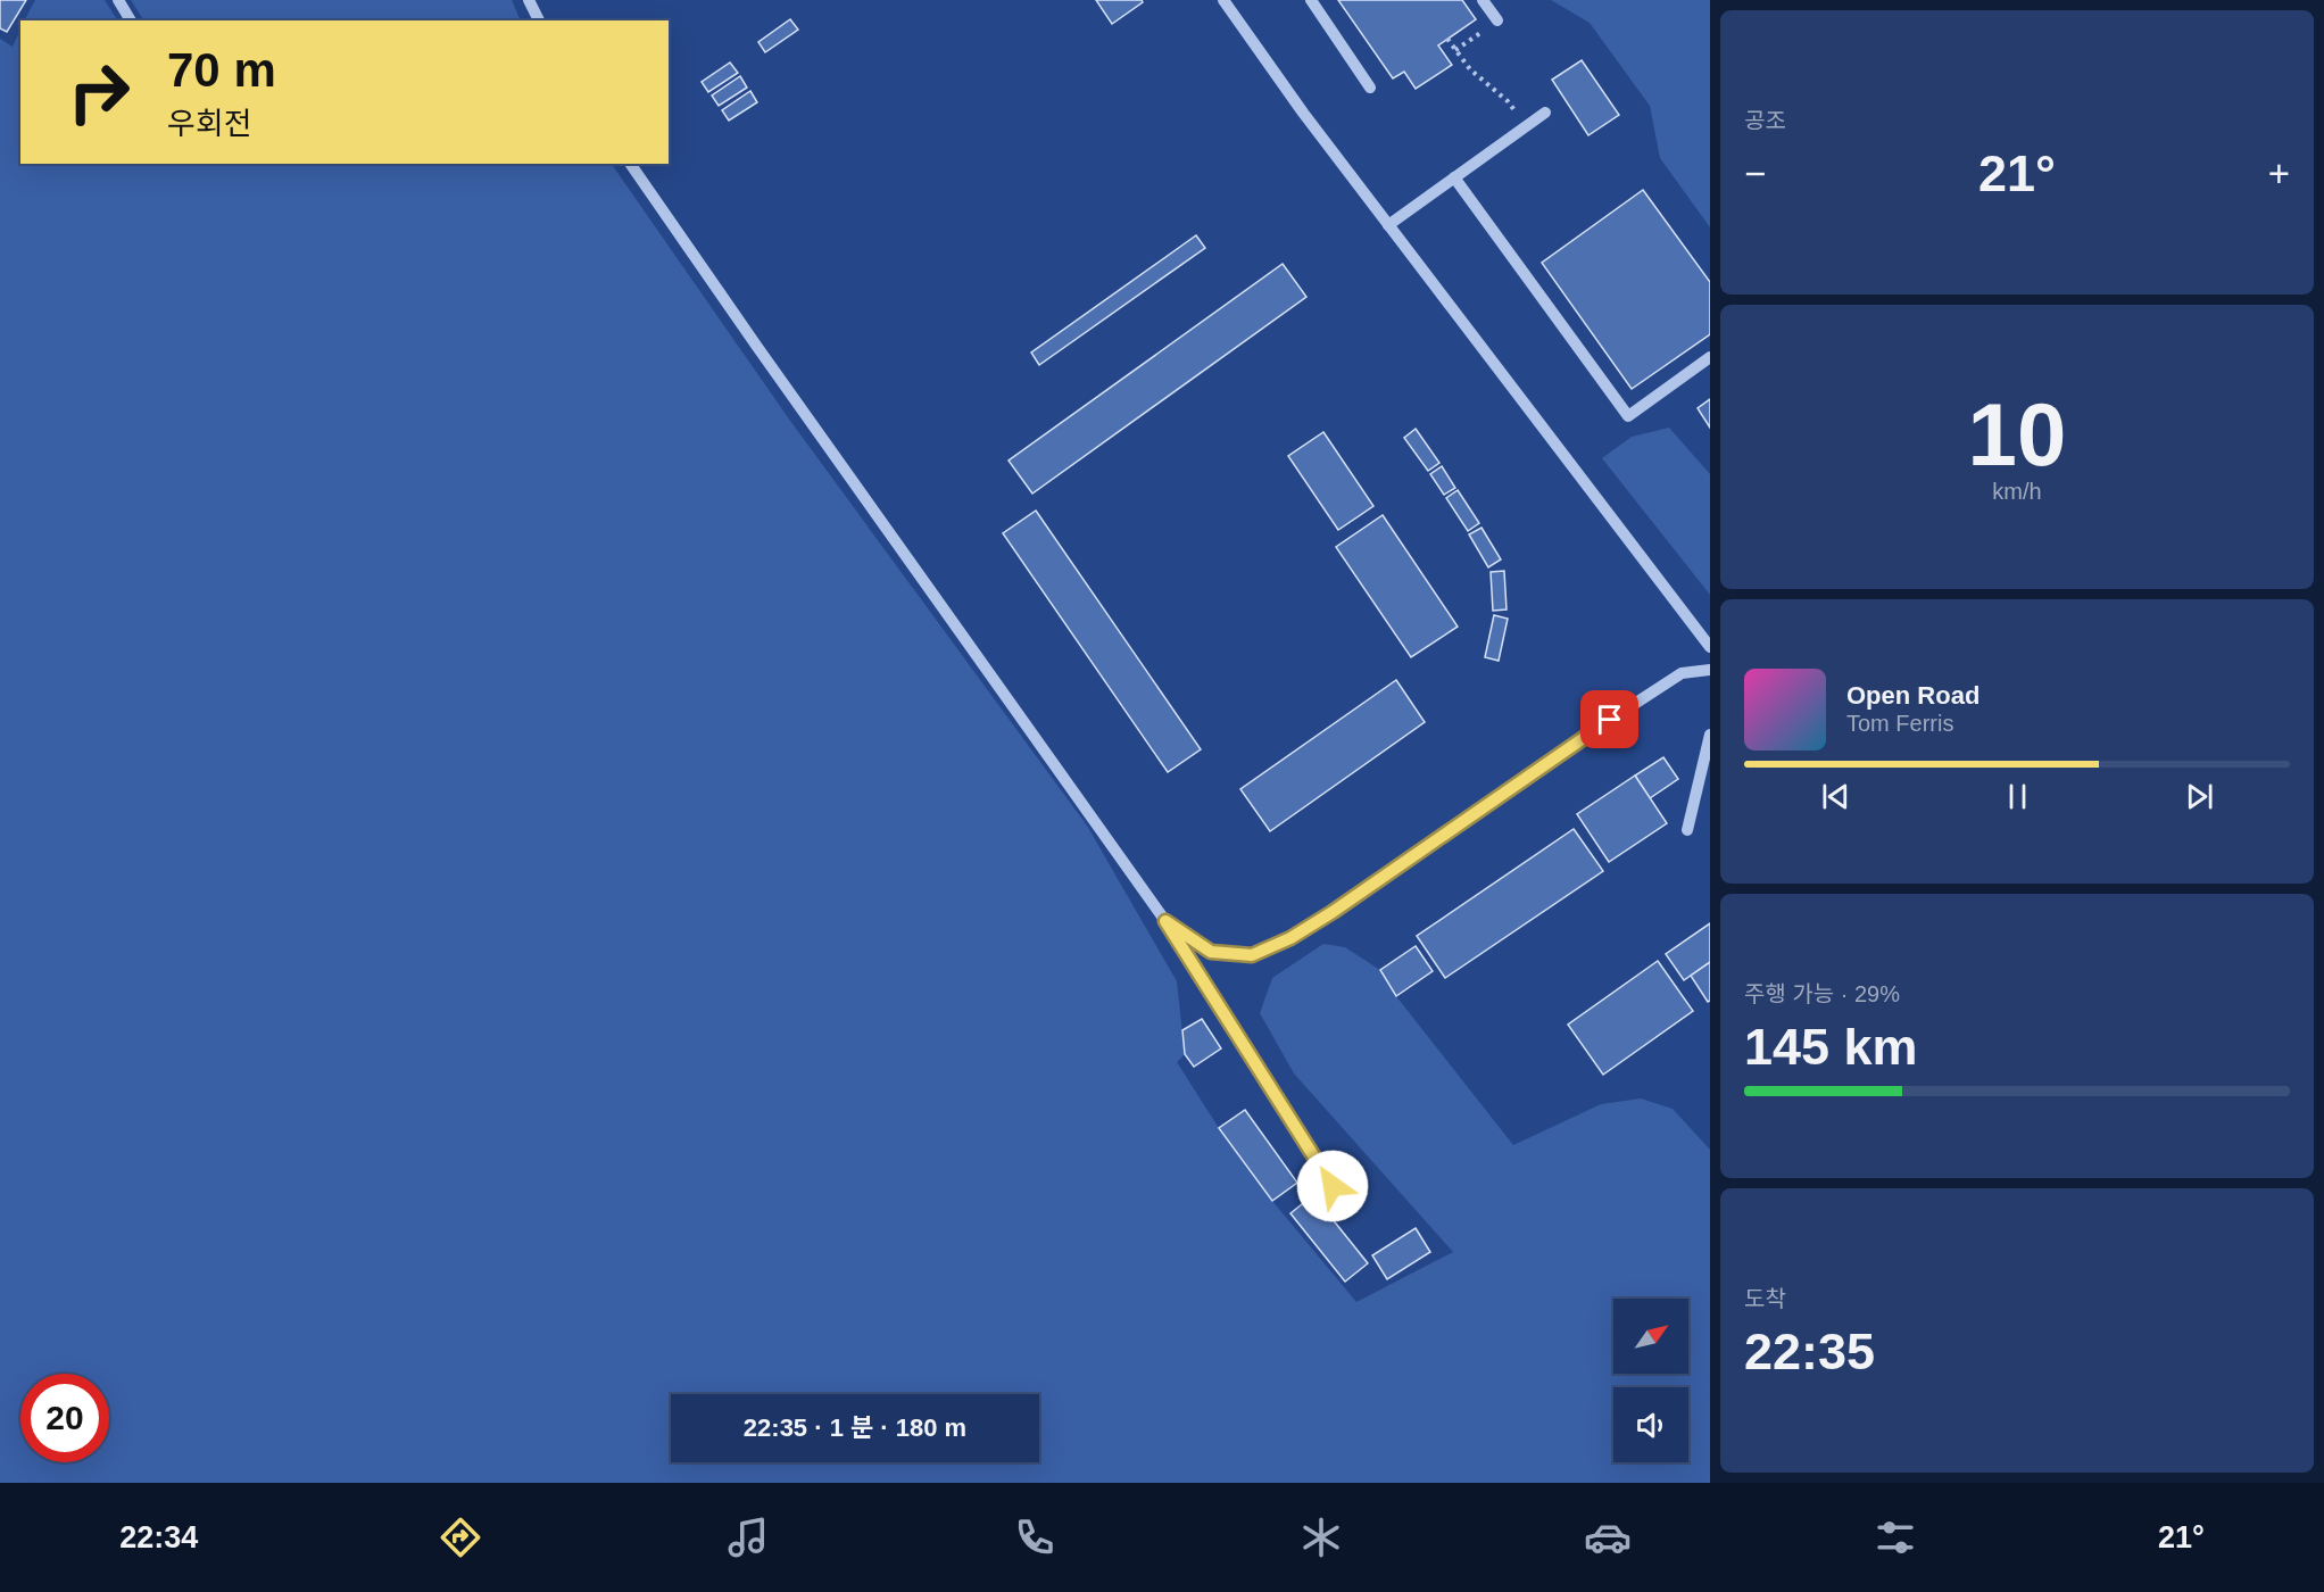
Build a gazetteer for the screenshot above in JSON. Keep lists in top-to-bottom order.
{
  "north": "top right",
  "page": {
    "tile": [
      "공조",
      ["10", "km/h"],
      ["주행 가능 · 29%", "145 km"],
      ["도착", "22:35"]
    ],
    "turn": ["70 m", "우회전"],
    "heat": ["−", "21°", "+"],
    "song": ["Open Road", "Tom Ferris"],
    "limit": "20",
    "trip": "22:35 · 1 분 · 180 m",
    "tabs": ["22:34", "21°"]
  }
}
